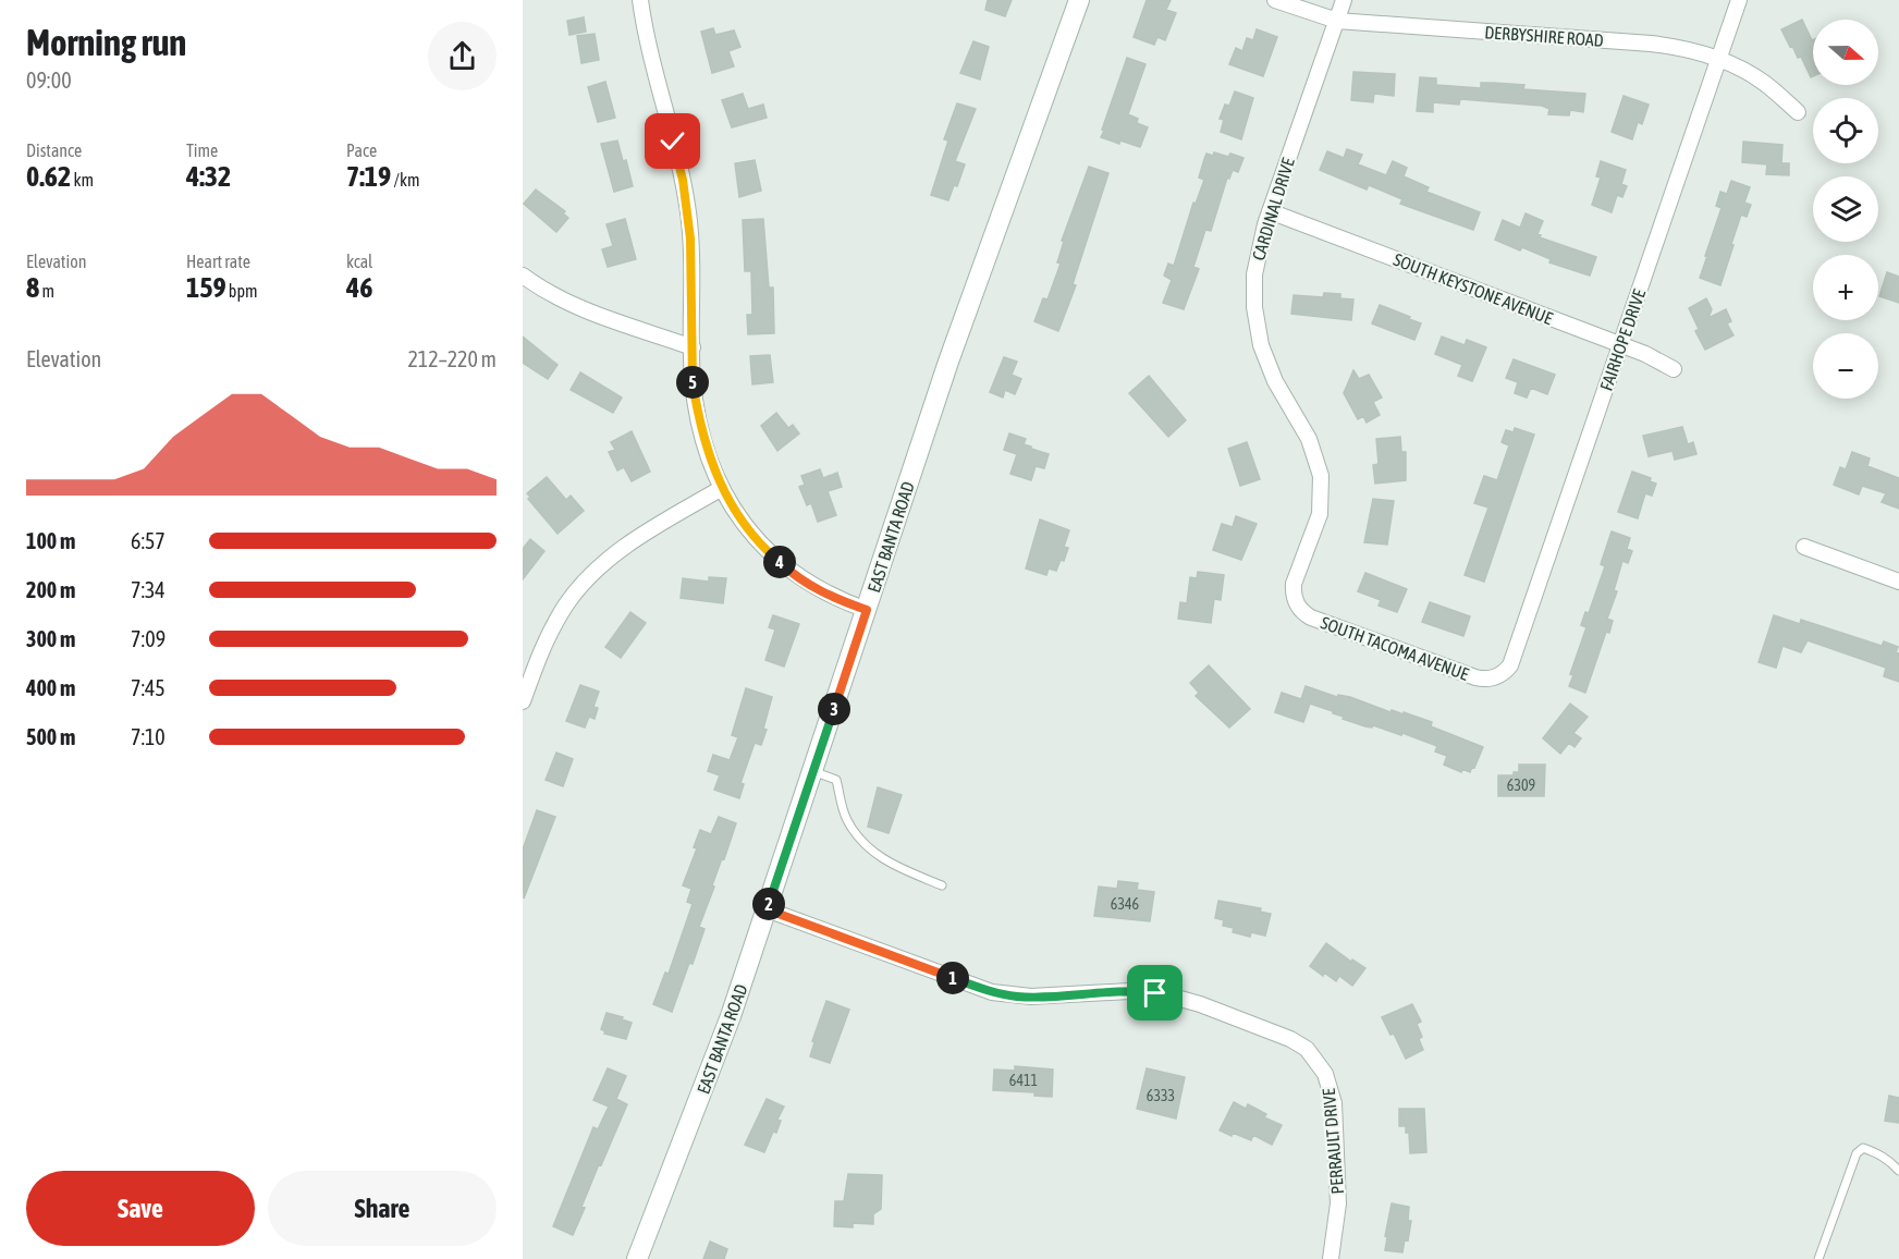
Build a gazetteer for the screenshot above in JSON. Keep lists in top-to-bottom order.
{
  "streets": {
    "street": [
      "DERBYSHIRE ROAD",
      "CARDINAL DRIVE",
      "SOUTH KEYSTONE AVENUE",
      "FAIRHOPE DRIVE",
      "EAST BANTA ROAD",
      "SOUTH TACOMA AVENUE",
      "PERRAULT DRIVE"
    ]
  },
  "crossings": [
    ["DERBYSHIRE ROAD", "CARDINAL DRIVE"],
    ["DERBYSHIRE ROAD", "FAIRHOPE DRIVE"],
    ["CARDINAL DRIVE", "SOUTH KEYSTONE AVENUE"],
    ["CARDINAL DRIVE", "SOUTH TACOMA AVENUE"],
    ["SOUTH KEYSTONE AVENUE", "FAIRHOPE DRIVE"],
    ["FAIRHOPE DRIVE", "SOUTH TACOMA AVENUE"],
    ["EAST BANTA ROAD", "PERRAULT DRIVE"]
  ],
  "house_numbers": [
    "6309",
    "6346",
    "6411",
    "6333"
  ],
  "north": "right",
  "page": {
    "heading": ["Morning run", "09:00"],
    "map_buttons": ["+", "−"],
    "stats": [
      ["Distance", "0.62 km"],
      ["Time", "4:32"],
      ["Pace", "7:19 /km"],
      ["Elevation", "8 m"],
      ["Heart rate", "159 bpm"],
      ["kcal", "46"]
    ],
    "chart": ["Elevation", "212–220 m"],
    "pins": [
      "5",
      "4",
      "3",
      "2",
      "1"
    ],
    "list": [
      {
        "name": "100 m",
        "note": "6:57"
      },
      {
        "name": "200 m",
        "note": "7:34"
      },
      {
        "name": "300 m",
        "note": "7:09"
      },
      {
        "name": "400 m",
        "note": "7:45"
      },
      {
        "name": "500 m",
        "note": "7:10"
      }
    ],
    "buttons": ["Save", "Share"]
  }
}
